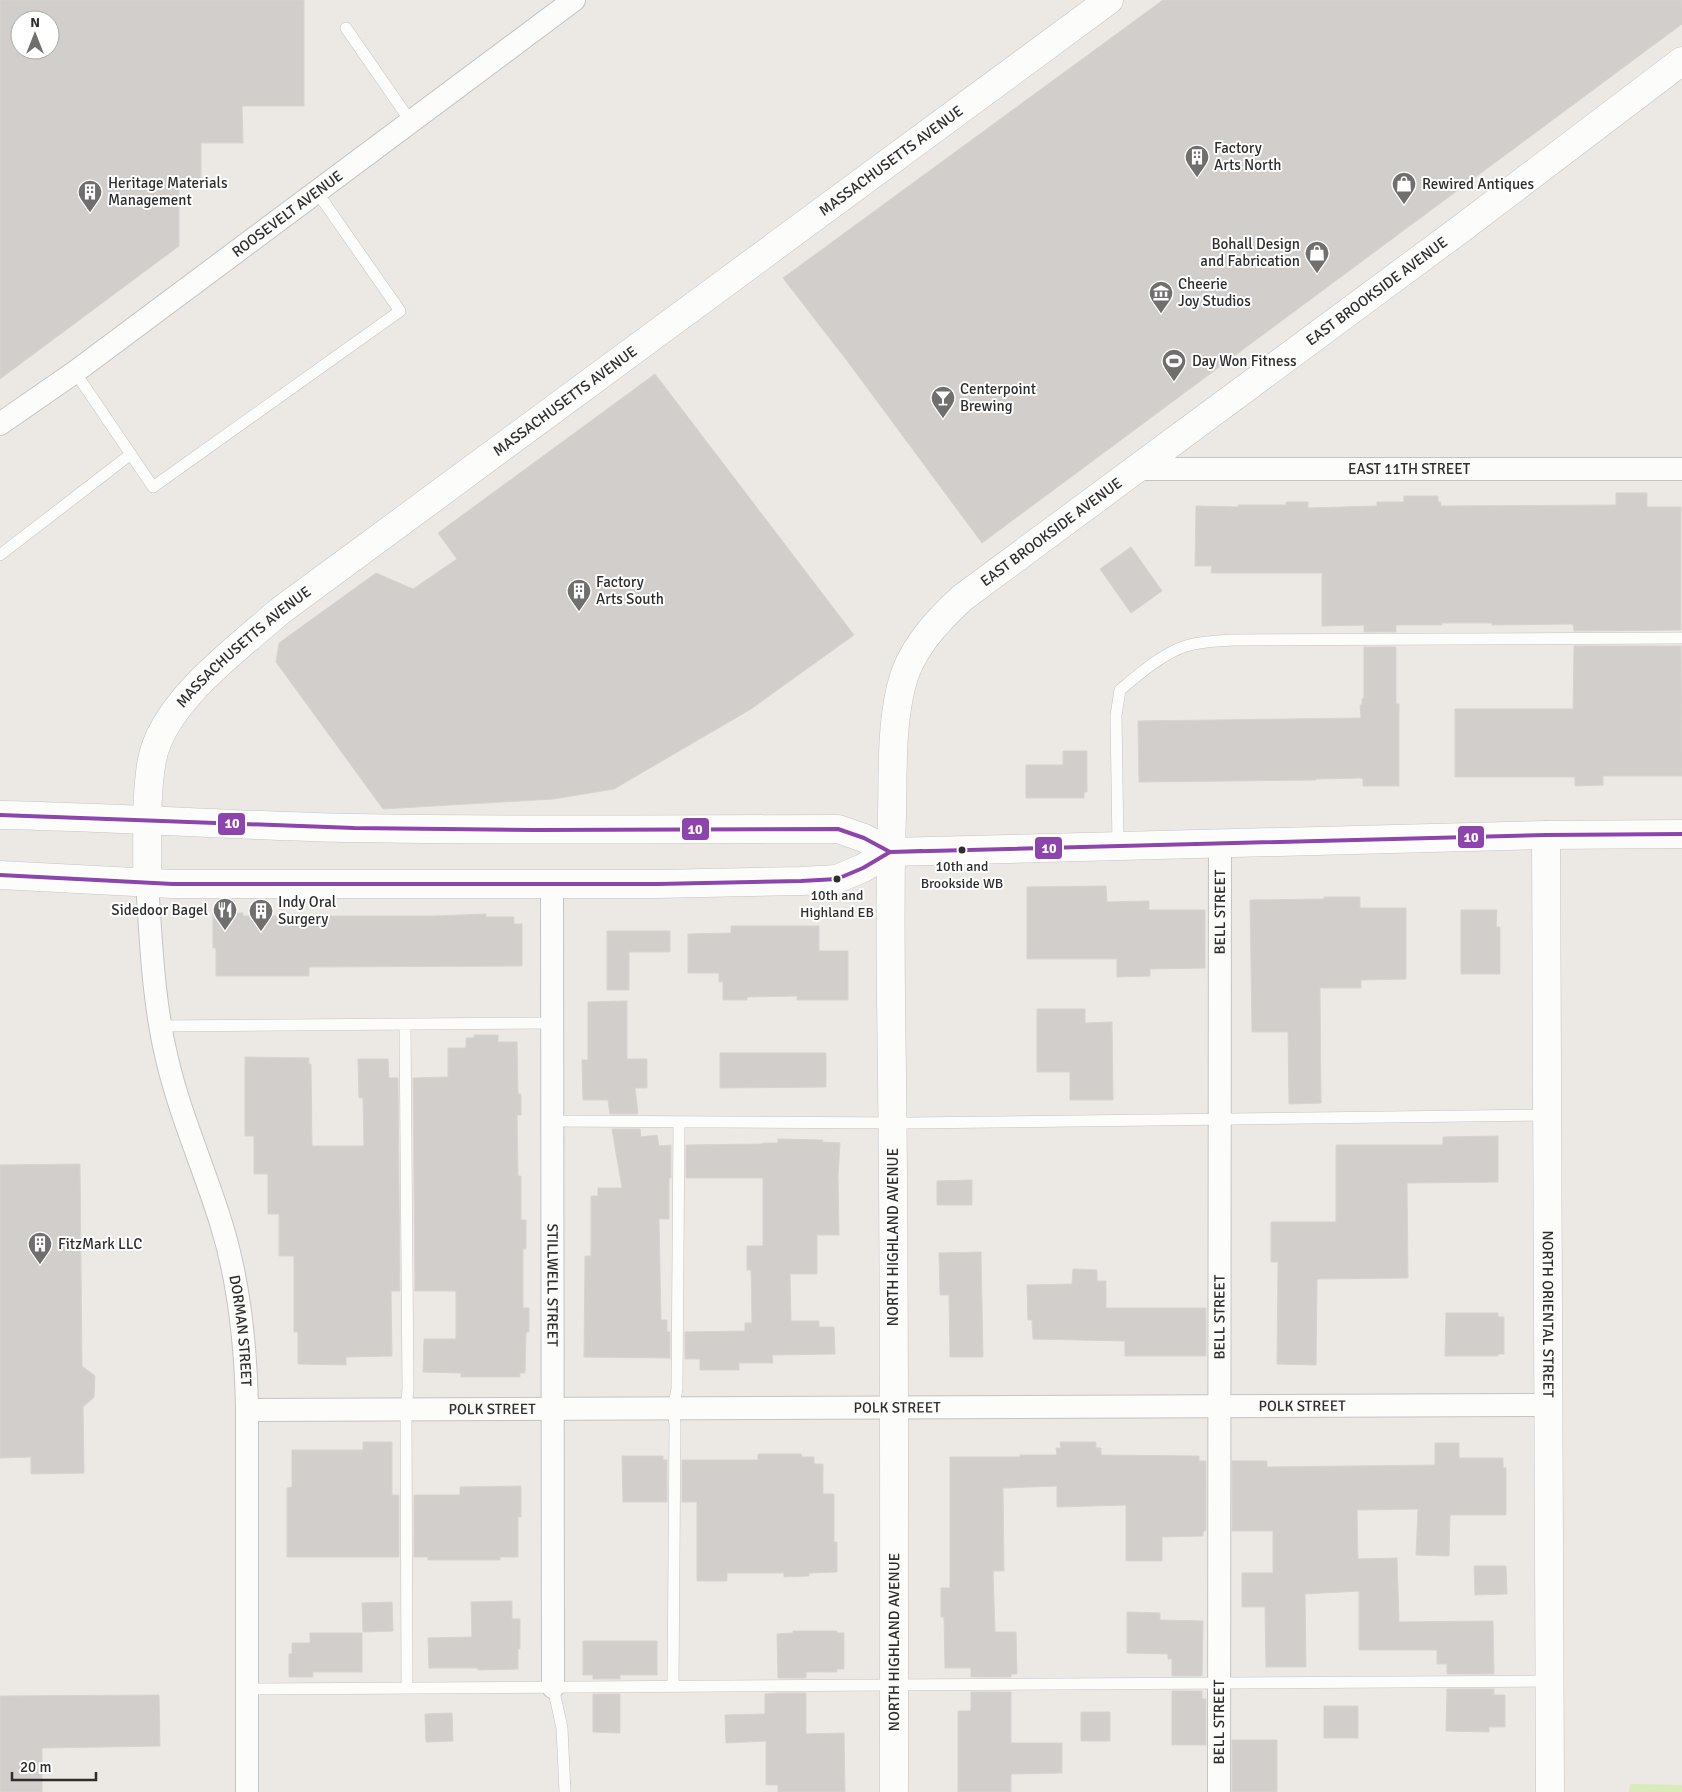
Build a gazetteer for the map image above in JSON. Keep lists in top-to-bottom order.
{
  "streets": {
    "street": [
      "MASSACHUSETTS AVENUE",
      "ROOSEVELT AVENUE",
      "EAST BROOKSIDE AVENUE",
      "EAST 11TH STREET",
      "BELL STREET",
      "NORTH HIGHLAND AVENUE",
      "STILLWELL STREET",
      "NORTH ORIENTAL STREET",
      "DORMAN STREET",
      "POLK STREET"
    ]
  },
  "crossings": [
    ["MASSACHUSETTS AVENUE", "DORMAN STREET"],
    ["EAST BROOKSIDE AVENUE", "EAST 11TH STREET"],
    ["EAST BROOKSIDE AVENUE", "NORTH HIGHLAND AVENUE"],
    ["BELL STREET", "POLK STREET"],
    ["NORTH HIGHLAND AVENUE", "POLK STREET"],
    ["STILLWELL STREET", "POLK STREET"],
    ["NORTH ORIENTAL STREET", "POLK STREET"],
    ["DORMAN STREET", "POLK STREET"]
  ],
  "places": {
    "building": [
      "Factory Arts North",
      "Heritage Materials Management",
      "Factory Arts South",
      "Indy Oral Surgery",
      "FitzMark LLC"
    ],
    "shop": ["Rewired Antiques", "Bohall Design and Fabrication"],
    "museum": ["Cheerie Joy Studios"],
    "sports": ["Day Won Fitness"],
    "bar": ["Centerpoint Brewing"],
    "other": ["10th and Brookside WB", "10th and Highland EB"],
    "restaurant": ["Sidedoor Bagel"]
  },
  "lines": ["transit line 10"],
  "scale_bar": "20 m",
  "north": "top"
}
